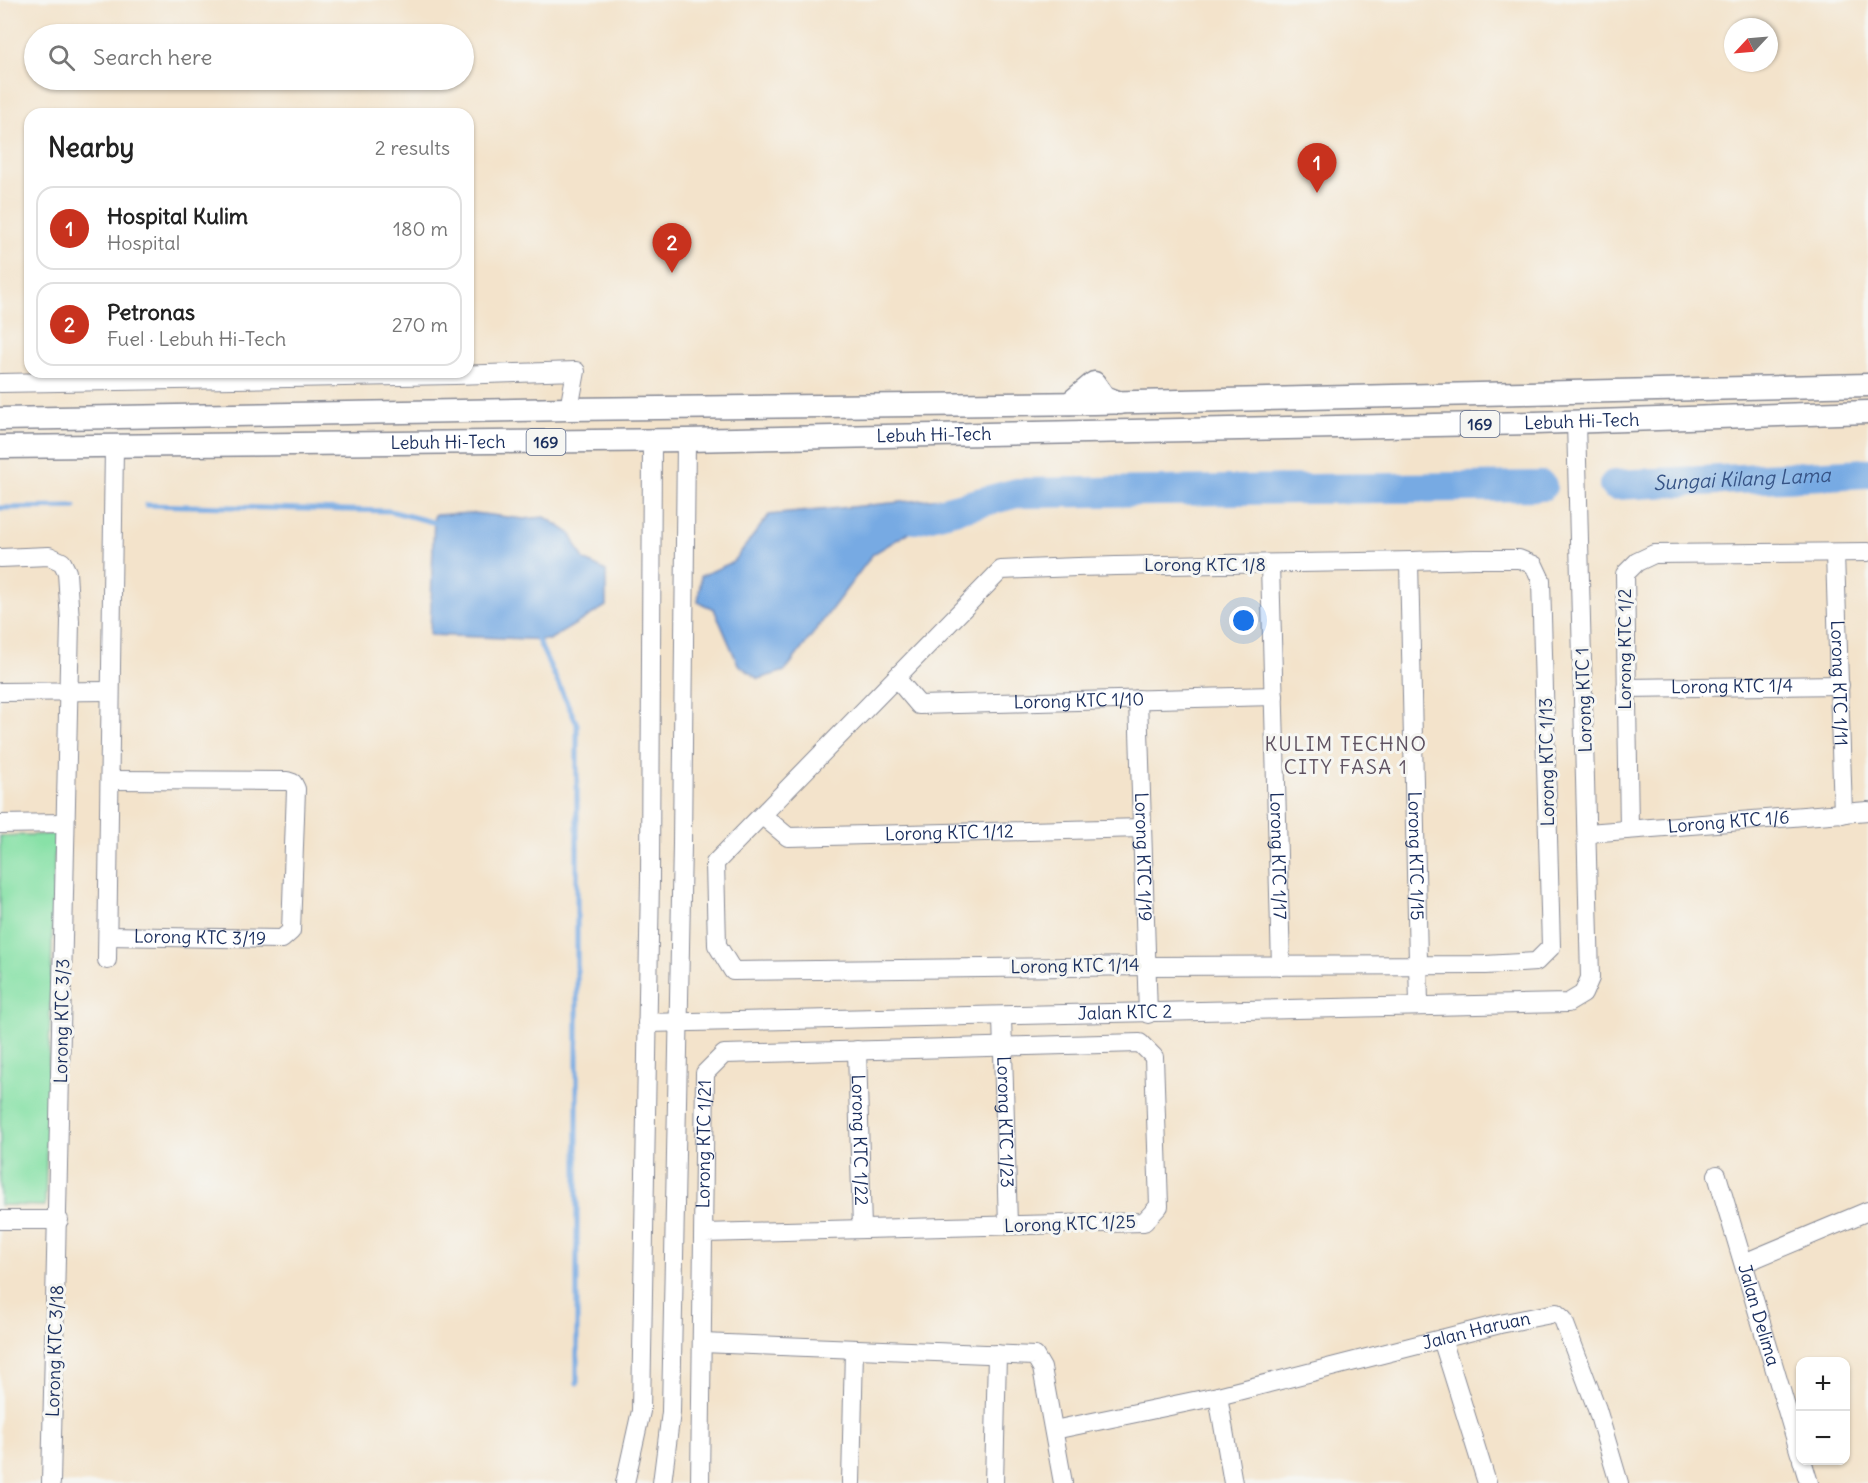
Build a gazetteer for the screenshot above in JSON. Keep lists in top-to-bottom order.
{
  "streets": {
    "main road": ["Lebuh Hi-Tech", "169"],
    "street": [
      "Lorong KTC 1/8",
      "Lorong KTC 1/2",
      "Lorong KTC 1/11",
      "Lorong KTC 1/4",
      "Lorong KTC 1",
      "Lorong KTC 1/10",
      "Lorong KTC 1/13",
      "Lorong KTC 1/6",
      "Lorong KTC 1/12",
      "Lorong KTC 1/17",
      "Lorong KTC 1/15",
      "Lorong KTC 1/19",
      "Lorong KTC 3/19",
      "Lorong KTC 1/14",
      "Jalan KTC 2",
      "Lorong KTC 3/3",
      "Lorong KTC 1/23",
      "Lorong KTC 1/22",
      "Lorong KTC 1/21",
      "Lorong KTC 1/25",
      "Jalan Delima",
      "Jalan Haruan",
      "Lorong KTC 3/18"
    ]
  },
  "crossings": [
    ["Lebuh Hi-Tech", "Lorong KTC 1"],
    ["Lorong KTC 1/8", "Lorong KTC 1/10"],
    ["Lorong KTC 1/8", "Lorong KTC 1/13"],
    ["Lorong KTC 1/8", "Lorong KTC 1/17"],
    ["Lorong KTC 1/8", "Lorong KTC 1/15"],
    ["Lorong KTC 1/2", "Lorong KTC 1/11"],
    ["Lorong KTC 1/2", "Lorong KTC 1/4"],
    ["Lorong KTC 1/2", "Lorong KTC 1/6"],
    ["Lorong KTC 1/11", "Lorong KTC 1/4"],
    ["Lorong KTC 1/11", "Lorong KTC 1/6"],
    ["Lorong KTC 1", "Lorong KTC 1/6"],
    ["Lorong KTC 1", "Jalan KTC 2"],
    ["Lorong KTC 1/10", "Lorong KTC 1/17"],
    ["Lorong KTC 1/10", "Lorong KTC 1/19"],
    ["Lorong KTC 1/13", "Lorong KTC 1/15"],
    ["Lorong KTC 1/13", "Lorong KTC 1/14"],
    ["Lorong KTC 1/12", "Lorong KTC 1/19"],
    ["Lorong KTC 1/12", "Lorong KTC 1/14"],
    ["Lorong KTC 1/17", "Lorong KTC 1/14"],
    ["Lorong KTC 1/15", "Lorong KTC 1/14"],
    ["Lorong KTC 1/15", "Jalan KTC 2"],
    ["Lorong KTC 1/19", "Lorong KTC 1/14"],
    ["Lorong KTC 1/19", "Jalan KTC 2"],
    ["Jalan KTC 2", "Lorong KTC 1/23"],
    ["Lorong KTC 3/3", "Lorong KTC 3/18"],
    ["Lorong KTC 1/23", "Lorong KTC 1/21"],
    ["Lorong KTC 1/23", "Lorong KTC 1/25"],
    ["Lorong KTC 1/22", "Lorong KTC 1/21"],
    ["Lorong KTC 1/22", "Lorong KTC 1/25"],
    ["Lorong KTC 1/21", "Lorong KTC 1/25"]
  ],
  "districts": ["KULIM TECHNO CITY FASA 1"],
  "water": ["Sungai Kilang Lama"],
  "north": "bottom left",
  "page": {
    "search": "Search here",
    "heading": ["Nearby", "2 results"],
    "pins": ["1", "2"],
    "list": [
      {
        "mark": "1",
        "name": "Hospital Kulim",
        "note": "Hospital",
        "value": "180 m"
      },
      {
        "mark": "2",
        "name": "Petronas",
        "note": "Fuel · Lebuh Hi-Tech",
        "value": "270 m"
      }
    ],
    "map_buttons": ["+", "−"]
  }
}
